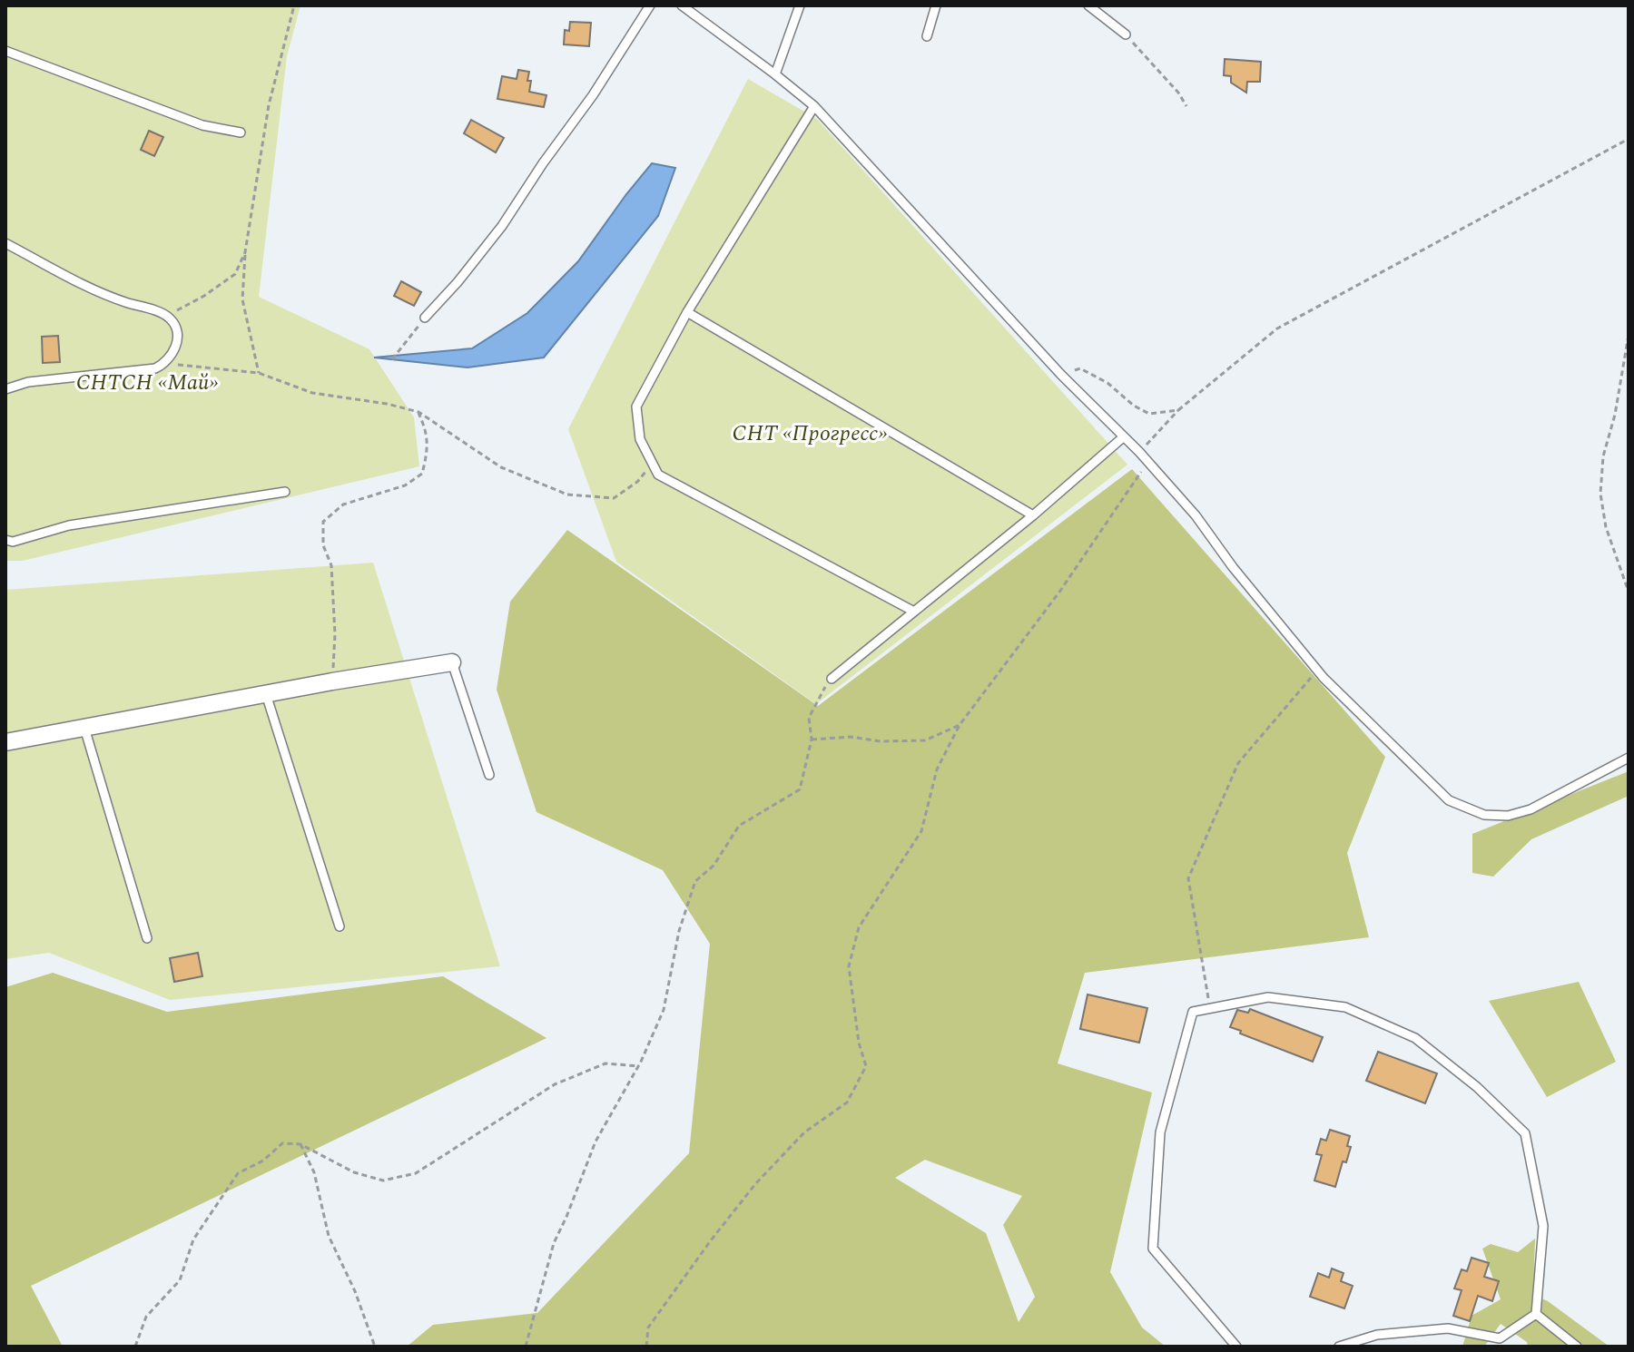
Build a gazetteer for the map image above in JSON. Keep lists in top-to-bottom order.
{
  "parks": ["СНТСН «Май»", "СНТ «Прогресс»"]
}
